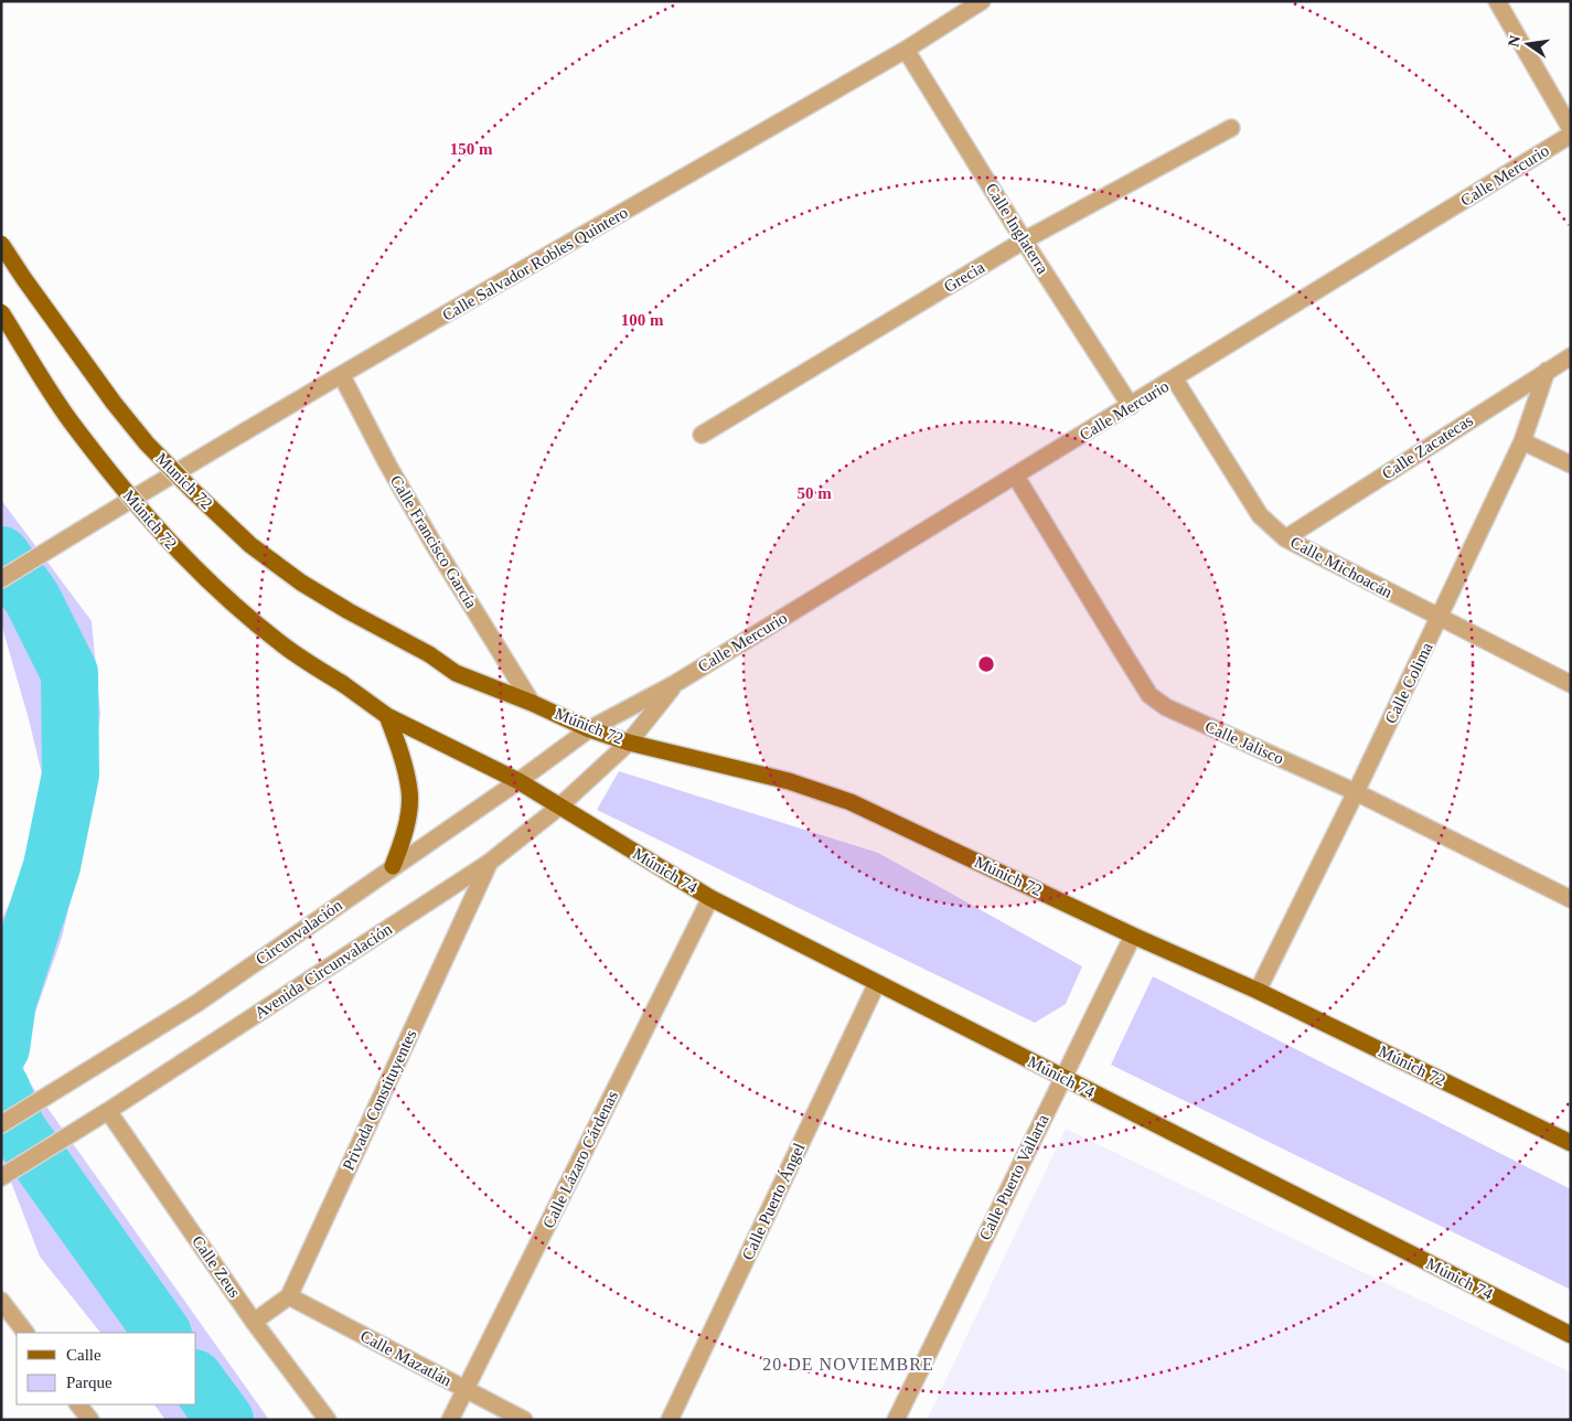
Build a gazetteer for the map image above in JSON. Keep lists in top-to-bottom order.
{
  "streets": {
    "main road": ["Munich 72", "Múnich 72", "Múnich 74"],
    "street": [
      "Calle Mercurio",
      "Calle Inglaterra",
      "Calle Salvador Robles Quintero",
      "Grecia",
      "Calle Zacatecas",
      "Calle Francisco García",
      "Calle Michoacán",
      "Calle Colima",
      "Calle Jalisco",
      "Circunvalación",
      "Avenida Circunvalación",
      "Privada Constituyentes",
      "Calle Lázaro Cárdenas",
      "Calle Puerto Vallarta",
      "Calle Puerto Ángel",
      "Calle Zeus",
      "Calle Mazatlán"
    ]
  },
  "crossings": [
    ["Calle Mercurio", "Calle Inglaterra"],
    ["Calle Mercurio", "Múnich 72"],
    ["Calle Mercurio", "Calle Michoacán"],
    ["Calle Mercurio", "Calle Jalisco"],
    ["Calle Mercurio", "Circunvalación"],
    ["Calle Mercurio", "Avenida Circunvalación"],
    ["Calle Inglaterra", "Calle Salvador Robles Quintero"],
    ["Calle Inglaterra", "Grecia"],
    ["Calle Salvador Robles Quintero", "Calle Francisco García"],
    ["Calle Zacatecas", "Calle Michoacán"],
    ["Calle Zacatecas", "Calle Colima"],
    ["Munich 72", "Múnich 72"],
    ["Múnich 72", "Calle Francisco García"],
    ["Múnich 72", "Calle Colima"],
    ["Múnich 72", "Circunvalación"],
    ["Múnich 72", "Avenida Circunvalación"],
    ["Múnich 72", "Calle Puerto Vallarta"],
    ["Calle Michoacán", "Calle Colima"],
    ["Calle Colima", "Calle Jalisco"],
    ["Múnich 74", "Circunvalación"],
    ["Múnich 74", "Avenida Circunvalación"],
    ["Múnich 74", "Calle Lázaro Cárdenas"],
    ["Múnich 74", "Calle Puerto Vallarta"],
    ["Múnich 74", "Calle Puerto Ángel"],
    ["Avenida Circunvalación", "Privada Constituyentes"],
    ["Avenida Circunvalación", "Calle Zeus"],
    ["Privada Constituyentes", "Calle Zeus"],
    ["Privada Constituyentes", "Calle Mazatlán"],
    ["Calle Lázaro Cárdenas", "Calle Mazatlán"]
  ],
  "districts": ["20 DE NOVIEMBRE"],
  "legend": ["Calle", "Parque"],
  "north": "left",
  "rings": ["150 m", "100 m", "50 m"]
}
